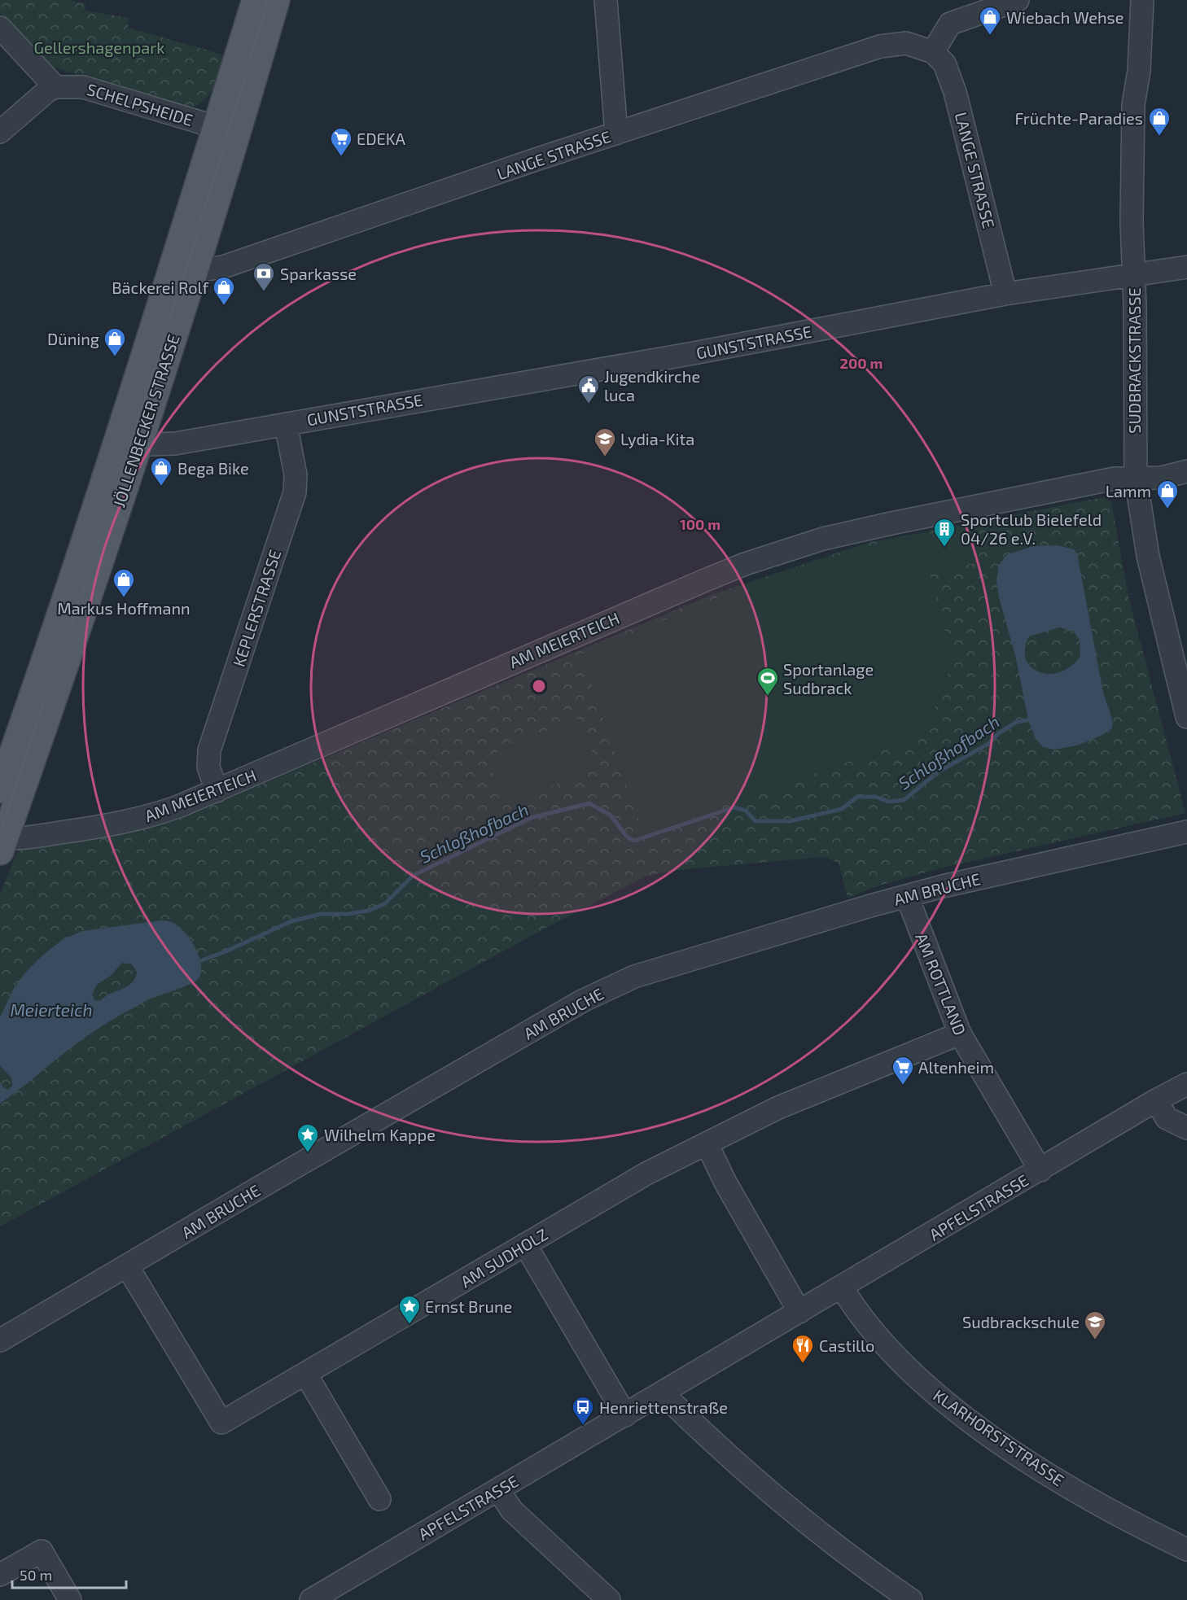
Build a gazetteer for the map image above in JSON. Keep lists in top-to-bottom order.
{
  "streets": {
    "main road": ["JÖLLENBECKER STRASSE"],
    "street": [
      "SCHELPSHEIDE",
      "LANGE STRASSE",
      "GUNSTSTRASSE",
      "SUDBRACKSTRASSE",
      "KEPLERSTRASSE",
      "AM MEIERTEICH",
      "AM BRUCHE",
      "AM ROTTLAND",
      "APFELSTRASSE",
      "AM SUDHOLZ",
      "KLARHORSTSTRASSE"
    ]
  },
  "crossings": [
    ["SCHELPSHEIDE", "JÖLLENBECKER STRASSE"],
    ["LANGE STRASSE", "GUNSTSTRASSE"],
    ["LANGE STRASSE", "JÖLLENBECKER STRASSE"],
    ["GUNSTSTRASSE", "SUDBRACKSTRASSE"],
    ["GUNSTSTRASSE", "JÖLLENBECKER STRASSE"],
    ["GUNSTSTRASSE", "KEPLERSTRASSE"],
    ["SUDBRACKSTRASSE", "AM MEIERTEICH"],
    ["JÖLLENBECKER STRASSE", "AM MEIERTEICH"],
    ["KEPLERSTRASSE", "AM MEIERTEICH"],
    ["AM BRUCHE", "AM ROTTLAND"],
    ["AM BRUCHE", "AM SUDHOLZ"],
    ["AM ROTTLAND", "APFELSTRASSE"],
    ["AM ROTTLAND", "AM SUDHOLZ"],
    ["APFELSTRASSE", "KLARHORSTSTRASSE"]
  ],
  "water": ["Schloßhofbach", "Meierteich"],
  "parks": ["Gellershagenpark"],
  "places": {
    "shop": [
      "Wiebach Wehse",
      "Früchte-Paradies",
      "Bäckerei Rolf",
      "Düning",
      "Bega Bike",
      "Lamm",
      "Markus Hoffmann"
    ],
    "supermarket": ["EDEKA", "Altenheim"],
    "bank": ["Sparkasse"],
    "public building": ["Jugendkirche luca"],
    "school or university": ["Lydia-Kita", "Sudbrackschule"],
    "building": ["Sportclub Bielefeld 04/26 e.V."],
    "sports": ["Sportanlage Sudbrack"],
    "place": ["Wilhelm Kappe", "Ernst Brune"],
    "restaurant": ["Castillo"],
    "bus stop": ["Henriettenstraße"]
  },
  "scale_bar": "50 m",
  "rings": ["200 m", "100 m"]
}
